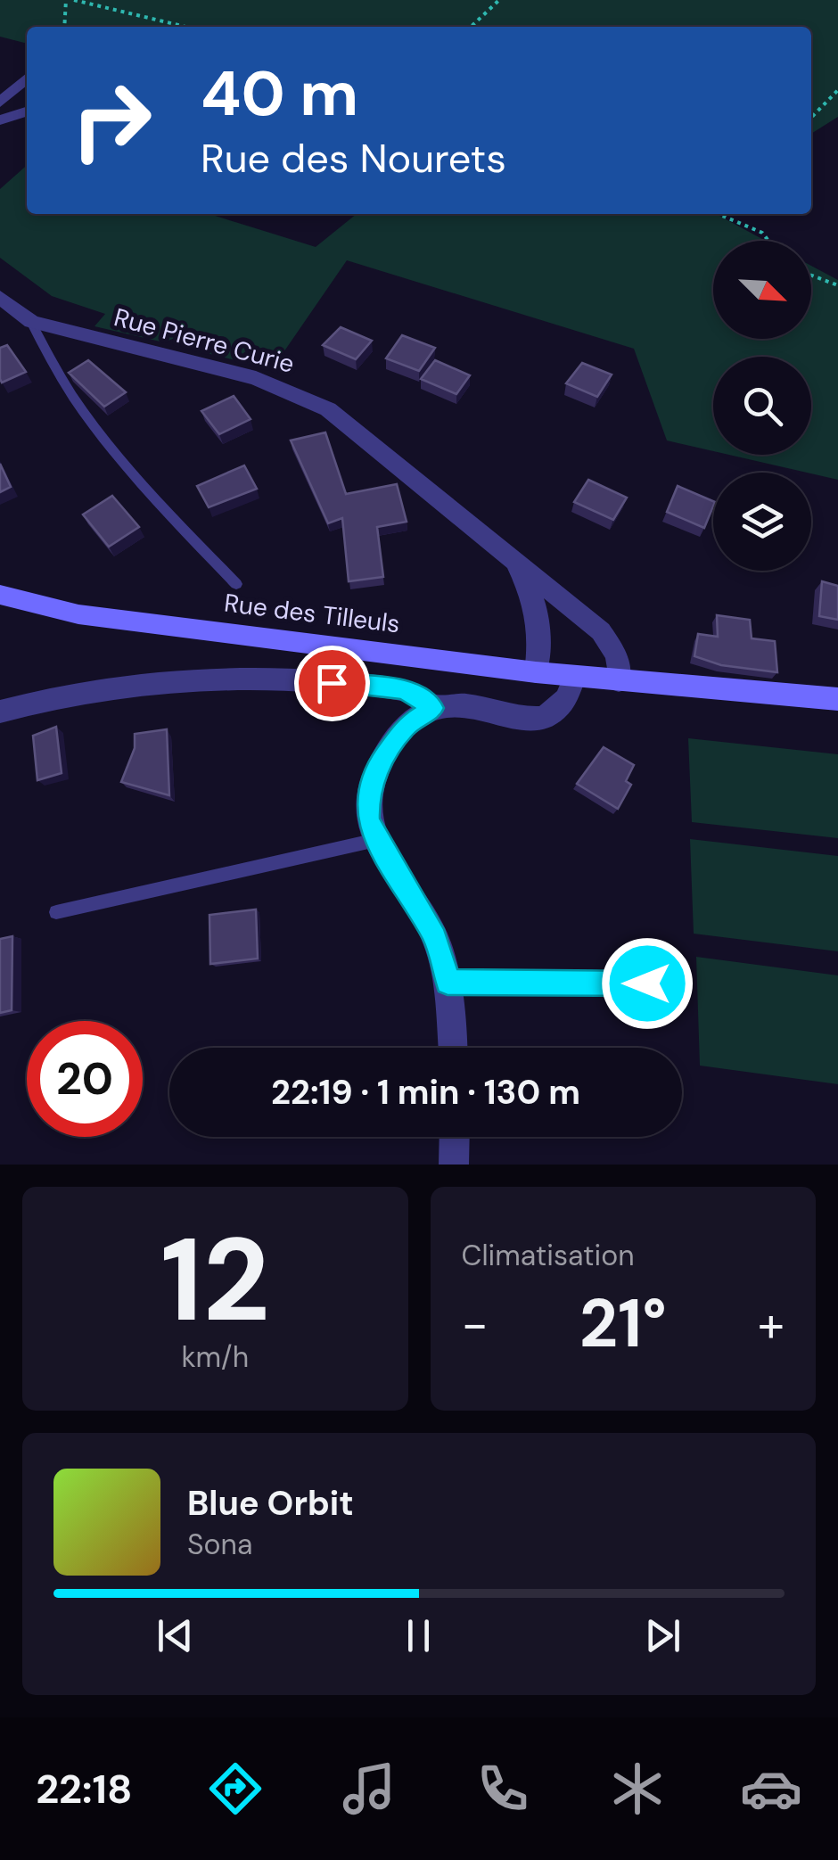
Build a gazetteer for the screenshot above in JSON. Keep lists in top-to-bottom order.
{
  "streets": {
    "street": ["Rue Pierre Curie", "Rue des Tilleuls"]
  },
  "crossings": [
    ["Rue Pierre Curie", "Rue des Tilleuls"]
  ],
  "north": "bottom right",
  "page": {
    "turn": ["40 m", "Rue des Nourets"],
    "limit": "20",
    "trip": "22:19 · 1 min · 130 m",
    "tile": [
      ["12", "km/h"],
      "Climatisation"
    ],
    "heat": ["−", "21°", "+"],
    "song": ["Blue Orbit", "Sona"],
    "tabs": "22:18"
  }
}
